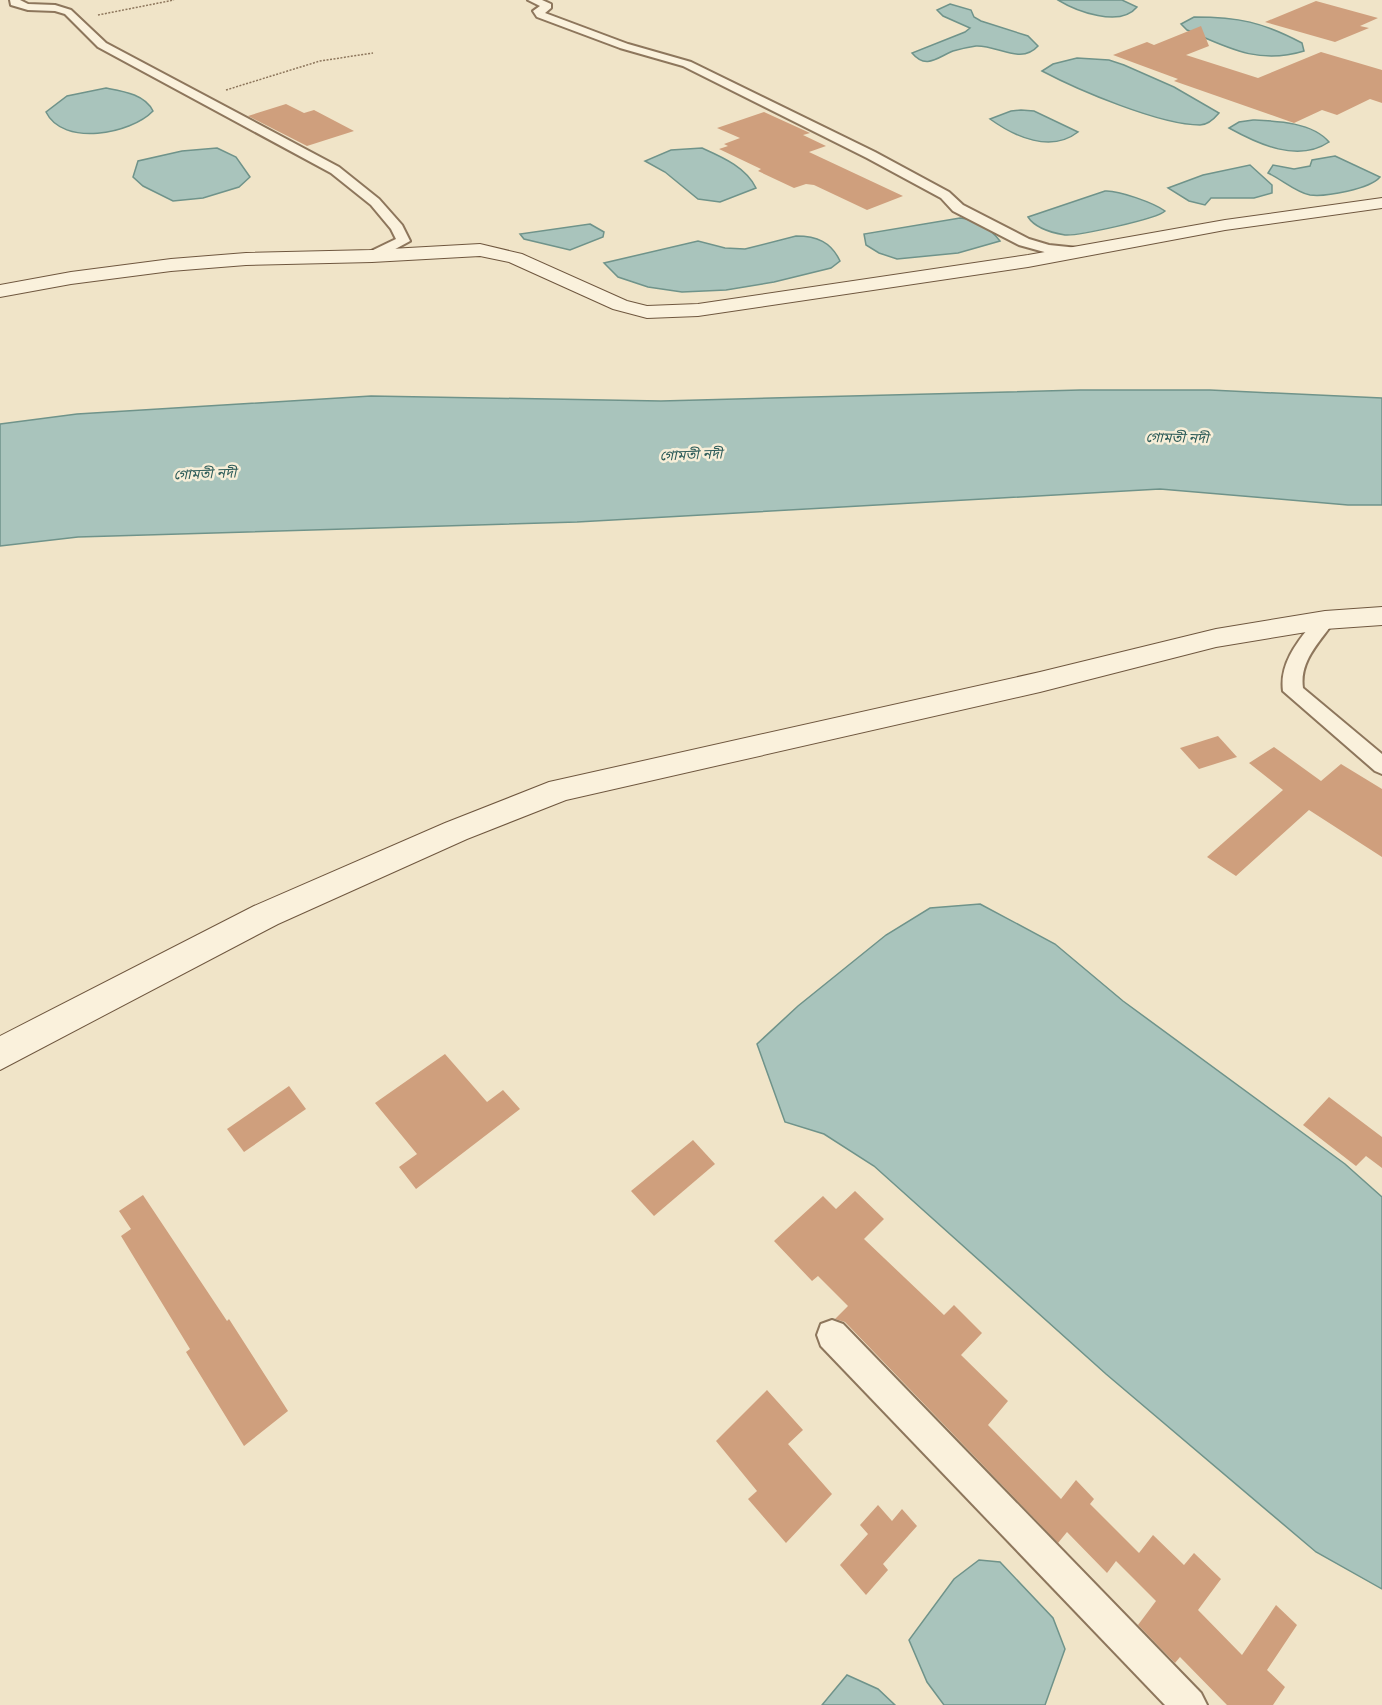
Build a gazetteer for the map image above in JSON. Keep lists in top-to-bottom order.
{
  "water": ["গোমতী নদী"]
}
